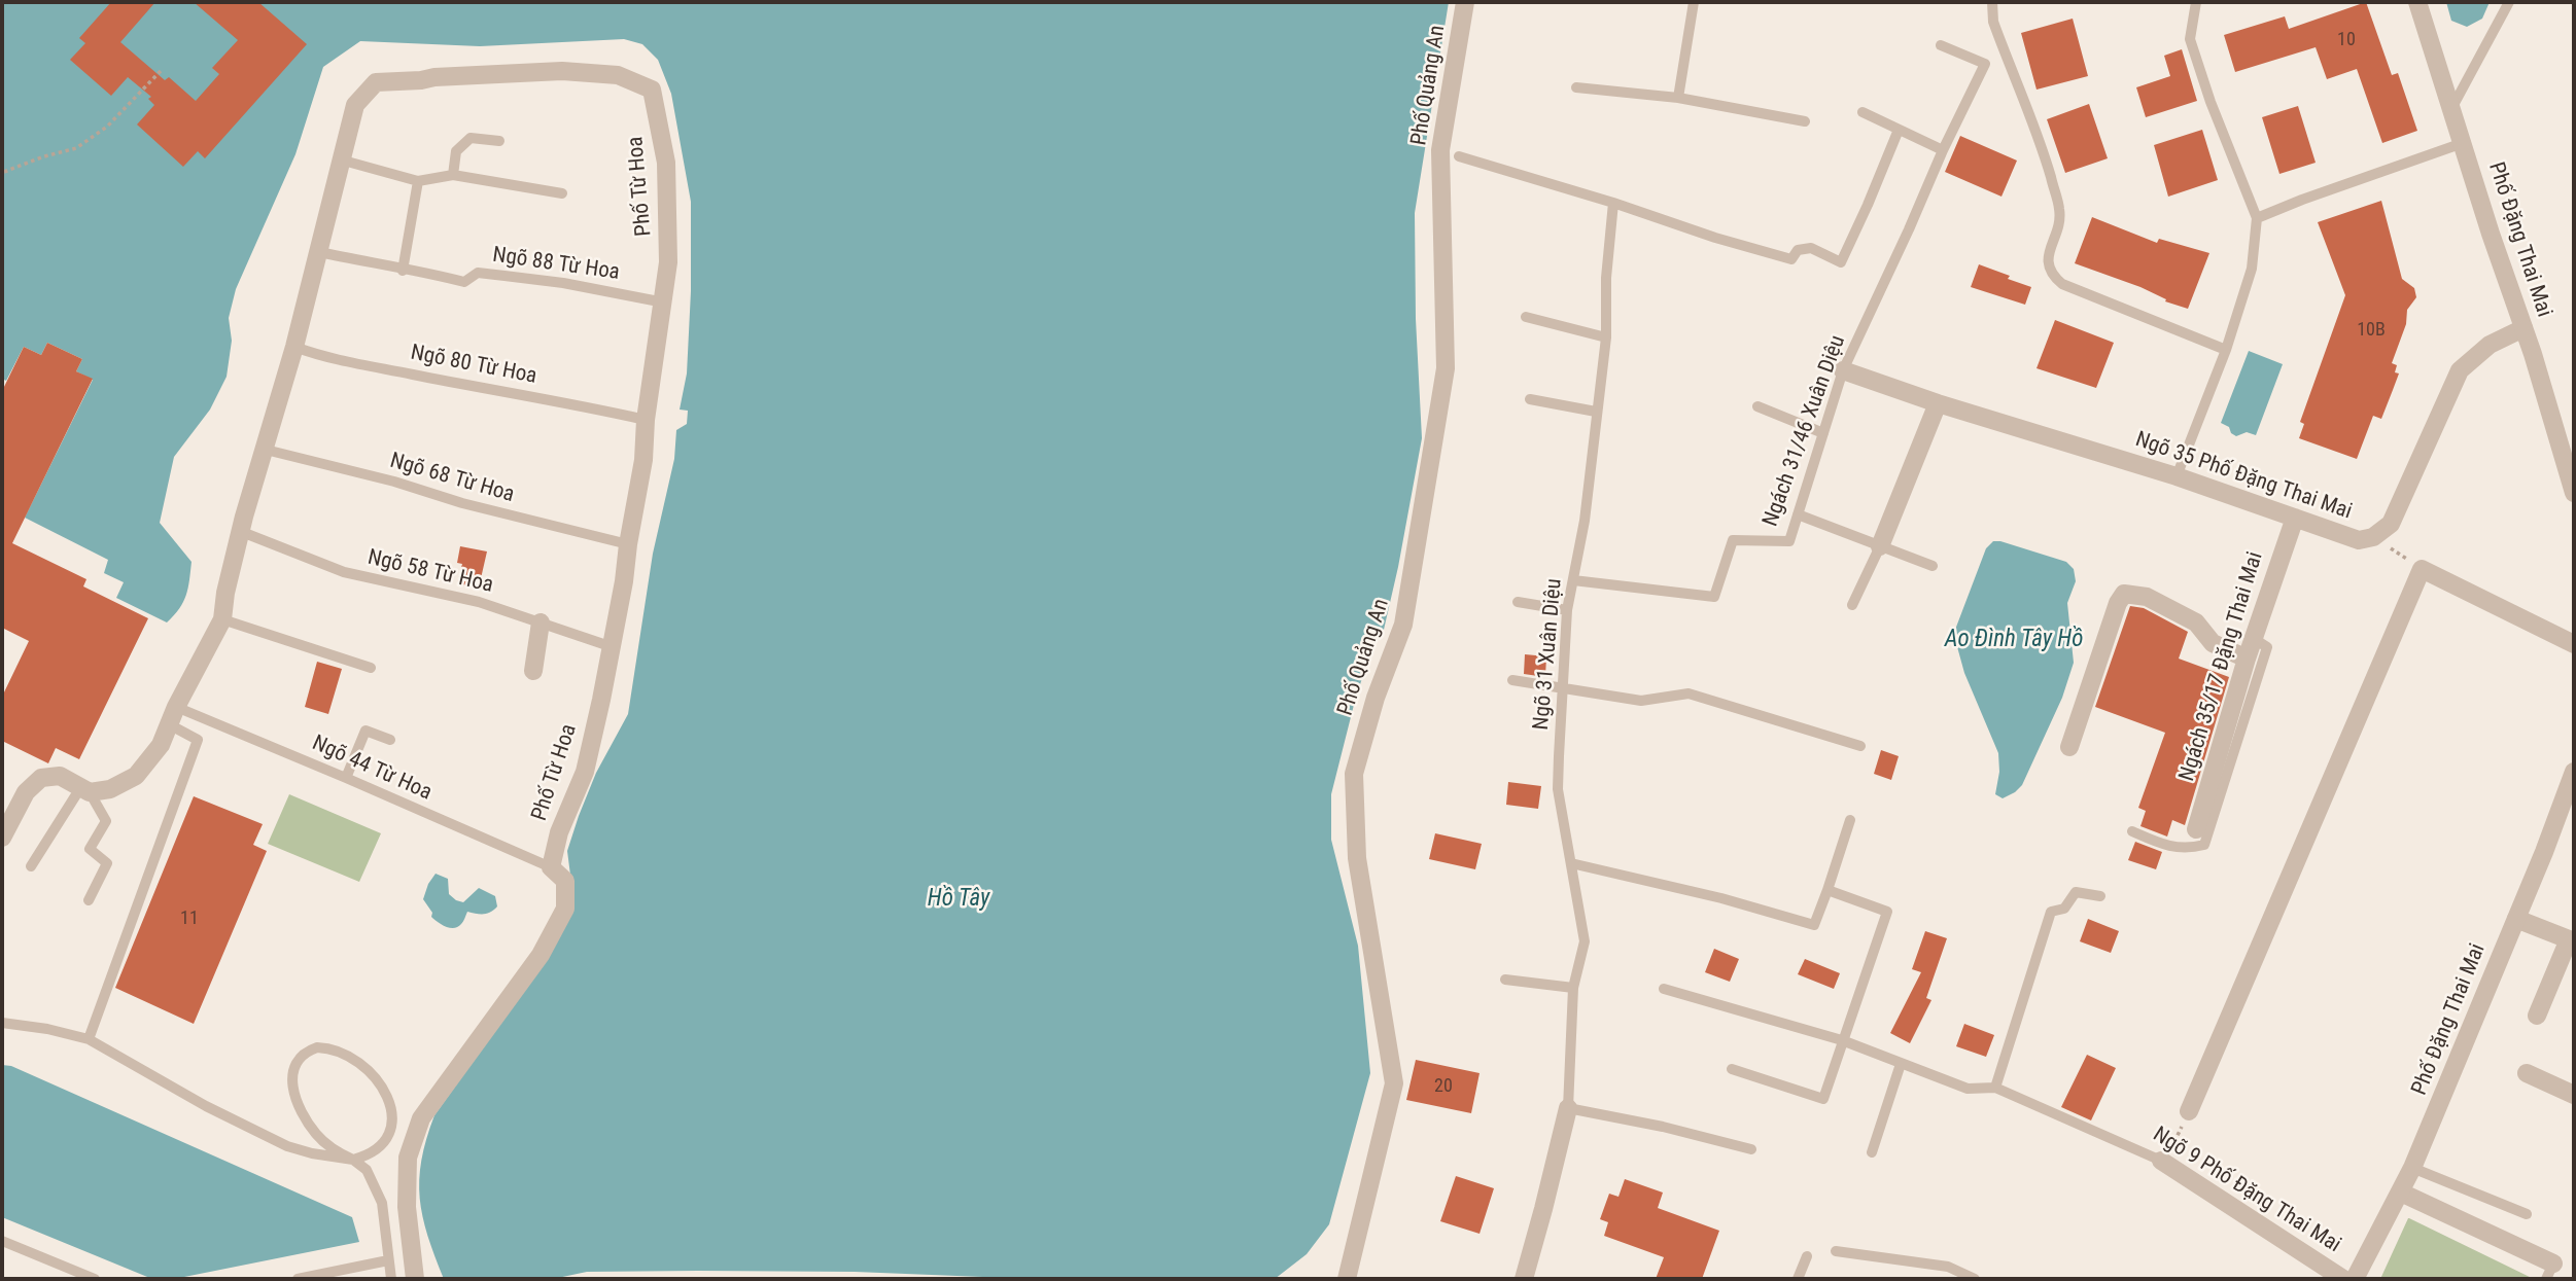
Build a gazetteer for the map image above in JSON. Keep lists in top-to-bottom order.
{
  "streets": {
    "street": [
      "Phố Quảng An",
      "Phố Từ Hoa",
      "Phố Đặng Thai Mai",
      "Ngõ 35 Phố Đặng Thai Mai",
      "Ngách 35/17 Đặng Thai Mai",
      "Ngõ 9 Phố Đặng Thai Mai"
    ],
    "lane": [
      "Ngõ 88 Từ Hoa",
      "Ngõ 80 Từ Hoa",
      "Ngách 31/46 Xuân Diệu",
      "Ngõ 68 Từ Hoa",
      "Ngõ 58 Từ Hoa",
      "Ngõ 31 Xuân Diệu",
      "Ngõ 44 Từ Hoa"
    ]
  },
  "crossings": [
    ["Phố Từ Hoa", "Ngõ 88 Từ Hoa"],
    ["Phố Từ Hoa", "Ngõ 80 Từ Hoa"],
    ["Phố Từ Hoa", "Ngõ 68 Từ Hoa"],
    ["Phố Từ Hoa", "Ngõ 58 Từ Hoa"],
    ["Phố Từ Hoa", "Ngõ 44 Từ Hoa"],
    ["Phố Đặng Thai Mai", "Ngõ 35 Phố Đặng Thai Mai"],
    ["Ngách 31/46 Xuân Diệu", "Ngõ 35 Phố Đặng Thai Mai"],
    ["Ngách 31/46 Xuân Diệu", "Ngõ 31 Xuân Diệu"],
    ["Ngõ 35 Phố Đặng Thai Mai", "Ngách 35/17 Đặng Thai Mai"]
  ],
  "water": ["Ao Đình Tây Hồ", "Hồ Tây"],
  "house_numbers": [
    "10",
    "10B",
    "11",
    "20"
  ]
}
